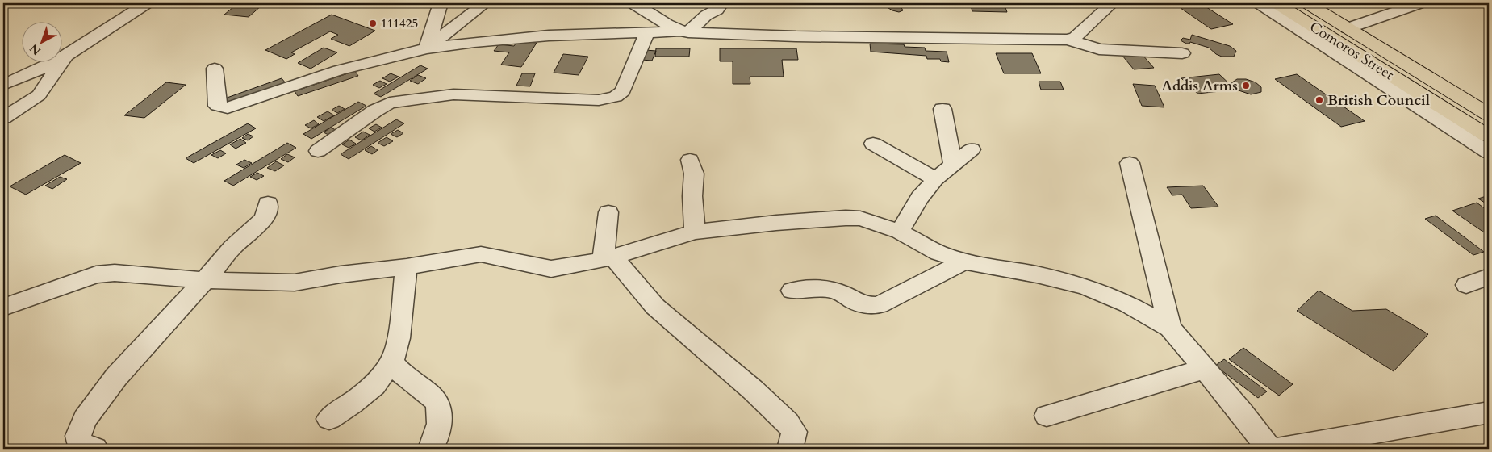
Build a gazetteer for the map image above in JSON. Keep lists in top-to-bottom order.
{
  "streets": {
    "main road": ["Comoros Street"]
  },
  "places": ["111425", "Addis Arms", "British Council"],
  "north": "bottom left"
}
